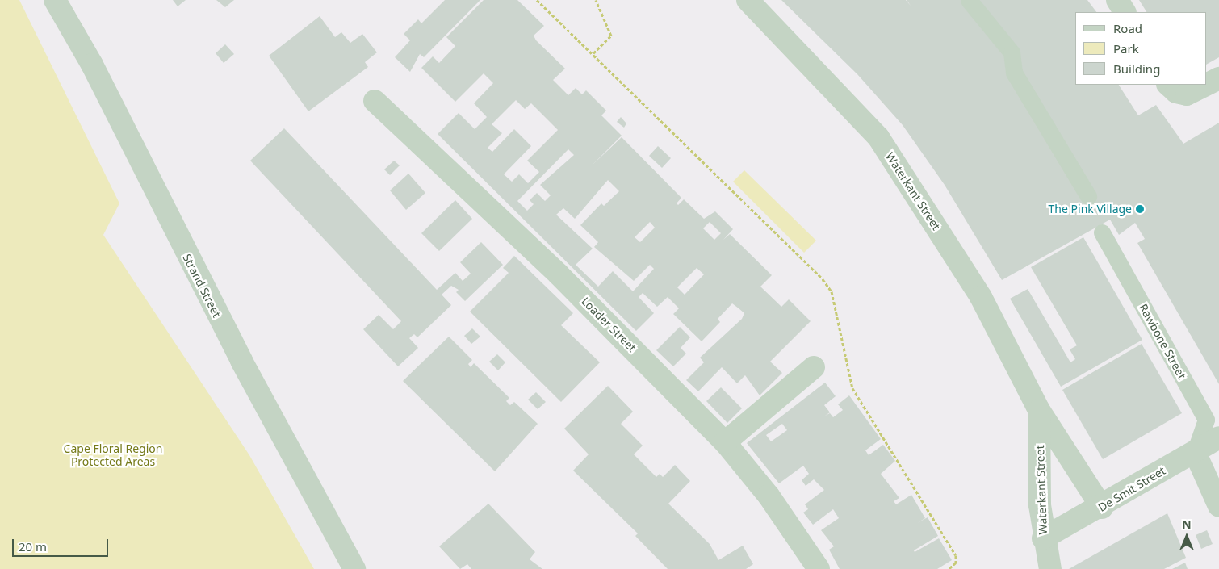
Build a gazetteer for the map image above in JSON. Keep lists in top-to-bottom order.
{
  "streets": {
    "street": [
      "Waterkant Street",
      "Strand Street",
      "Loader Street",
      "De Smit Street"
    ],
    "lane": ["Rawbone Street"]
  },
  "crossings": [
    ["Waterkant Street", "De Smit Street"],
    ["Rawbone Street", "De Smit Street"]
  ],
  "parks": ["Cape Floral Region Protected Areas"],
  "places": ["The Pink Village"],
  "legend": ["Road", "Park", "Building"],
  "scale_bar": "20 m",
  "north": "top"
}
